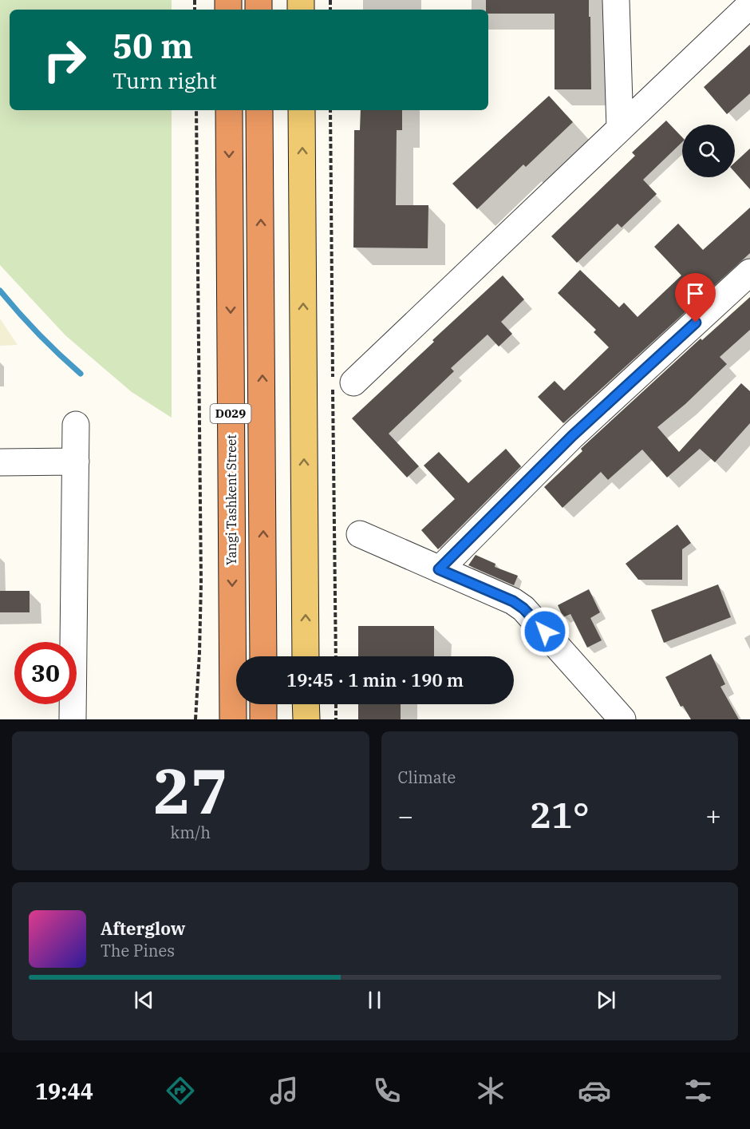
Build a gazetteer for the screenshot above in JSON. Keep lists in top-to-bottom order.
{
  "streets": {
    "highway": ["D029", "Yangi Tashkent Street"]
  },
  "page": {
    "turn": ["50 m", "Turn right"],
    "limit": "30",
    "trip": "19:45 · 1 min · 190 m",
    "tile": [
      ["27", "km/h"],
      "Climate"
    ],
    "heat": ["−", "21°", "+"],
    "song": ["Afterglow", "The Pines"],
    "tabs": "19:44"
  }
}
